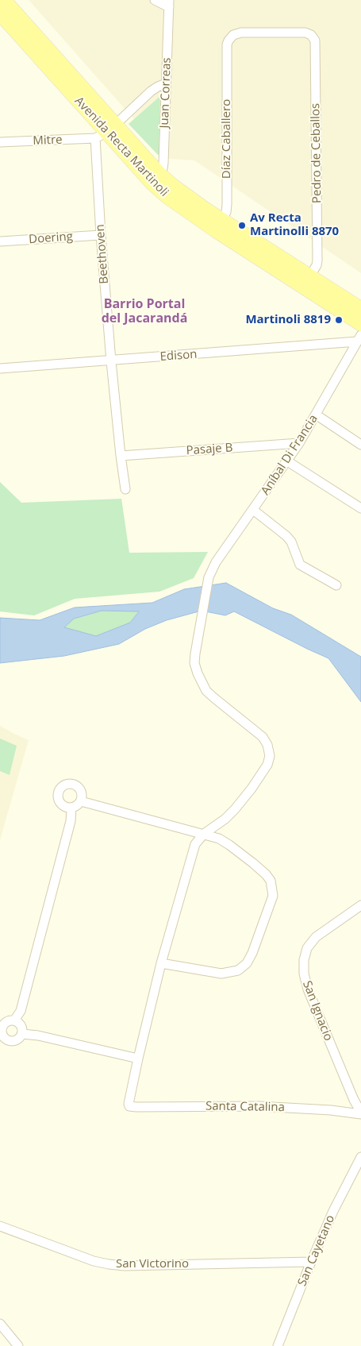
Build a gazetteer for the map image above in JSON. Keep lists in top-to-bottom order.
{
  "streets": {
    "main road": ["Avenida Recta Martinoli"],
    "street": [
      "Juan Correas",
      "Díaz Caballero",
      "Mitre",
      "Pedro de Ceballos",
      "Doering",
      "Beethoven",
      "Edison",
      "Pasaje B",
      "Aníbal Di Francia",
      "San Ignacio",
      "Santa Catalina",
      "San Cayetano",
      "San Victorino"
    ]
  },
  "crossings": [
    ["Juan Correas", "Avenida Recta Martinoli"],
    ["Díaz Caballero", "Avenida Recta Martinoli"],
    ["Díaz Caballero", "Pedro de Ceballos"],
    ["Mitre", "Avenida Recta Martinoli"],
    ["Mitre", "Beethoven"],
    ["Avenida Recta Martinoli", "Pedro de Ceballos"],
    ["Avenida Recta Martinoli", "Beethoven"],
    ["Doering", "Beethoven"],
    ["Beethoven", "Edison"],
    ["Beethoven", "Pasaje B"],
    ["Edison", "Aníbal Di Francia"],
    ["Pasaje B", "Aníbal Di Francia"],
    ["San Ignacio", "Santa Catalina"],
    ["San Cayetano", "San Victorino"]
  ],
  "districts": ["Barrio Portal del Jacarandá"],
  "places": ["Av Recta Martinolli 8870", "Martinoli 8819"]
}
